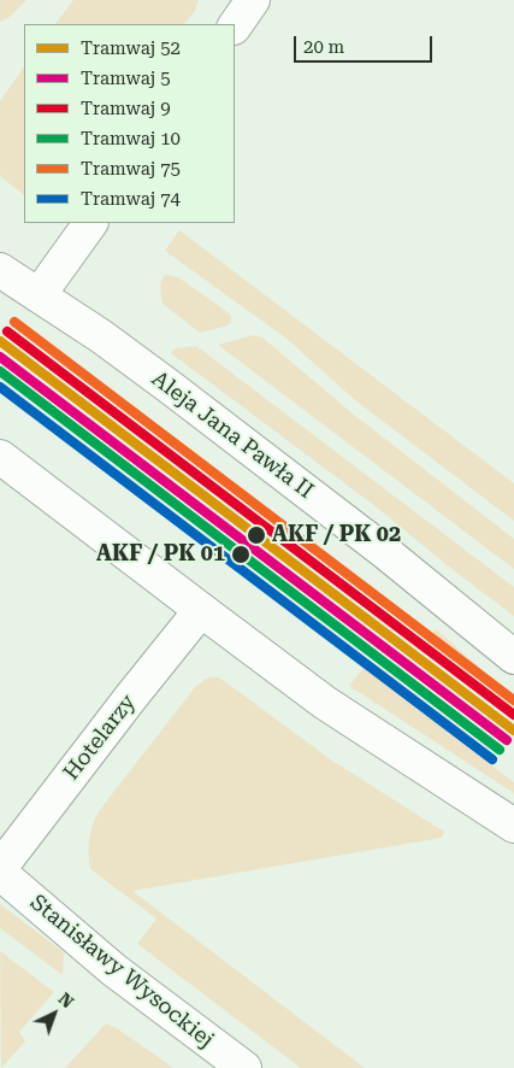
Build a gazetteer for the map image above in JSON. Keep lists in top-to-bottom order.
{
  "streets": {
    "main road": ["Aleja Jana Pawła II", "Hotelarzy", "Stanisławy Wysockiej"]
  },
  "places": ["AKF / PK 02", "AKF / PK 01"],
  "lines": [
    "tram line 75",
    "tram line 9",
    "tram line 52",
    "tram line 5",
    "tram line 10",
    "tram line 74"
  ],
  "legend": [
    "Tramwaj 52",
    "Tramwaj 5",
    "Tramwaj 9",
    "Tramwaj 10",
    "Tramwaj 75",
    "Tramwaj 74"
  ],
  "scale_bar": "20 m",
  "north": "top right"
}
